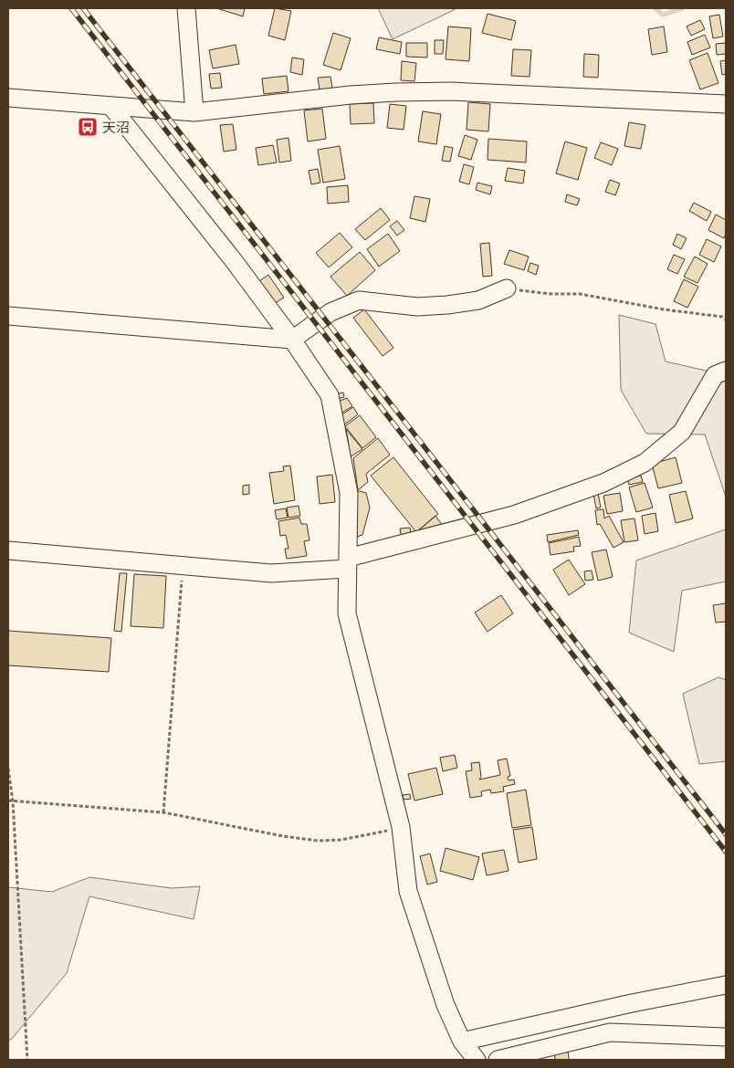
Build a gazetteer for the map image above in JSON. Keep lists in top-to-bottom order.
{
  "places": {
    "bus stop": ["天沼"]
  }
}
